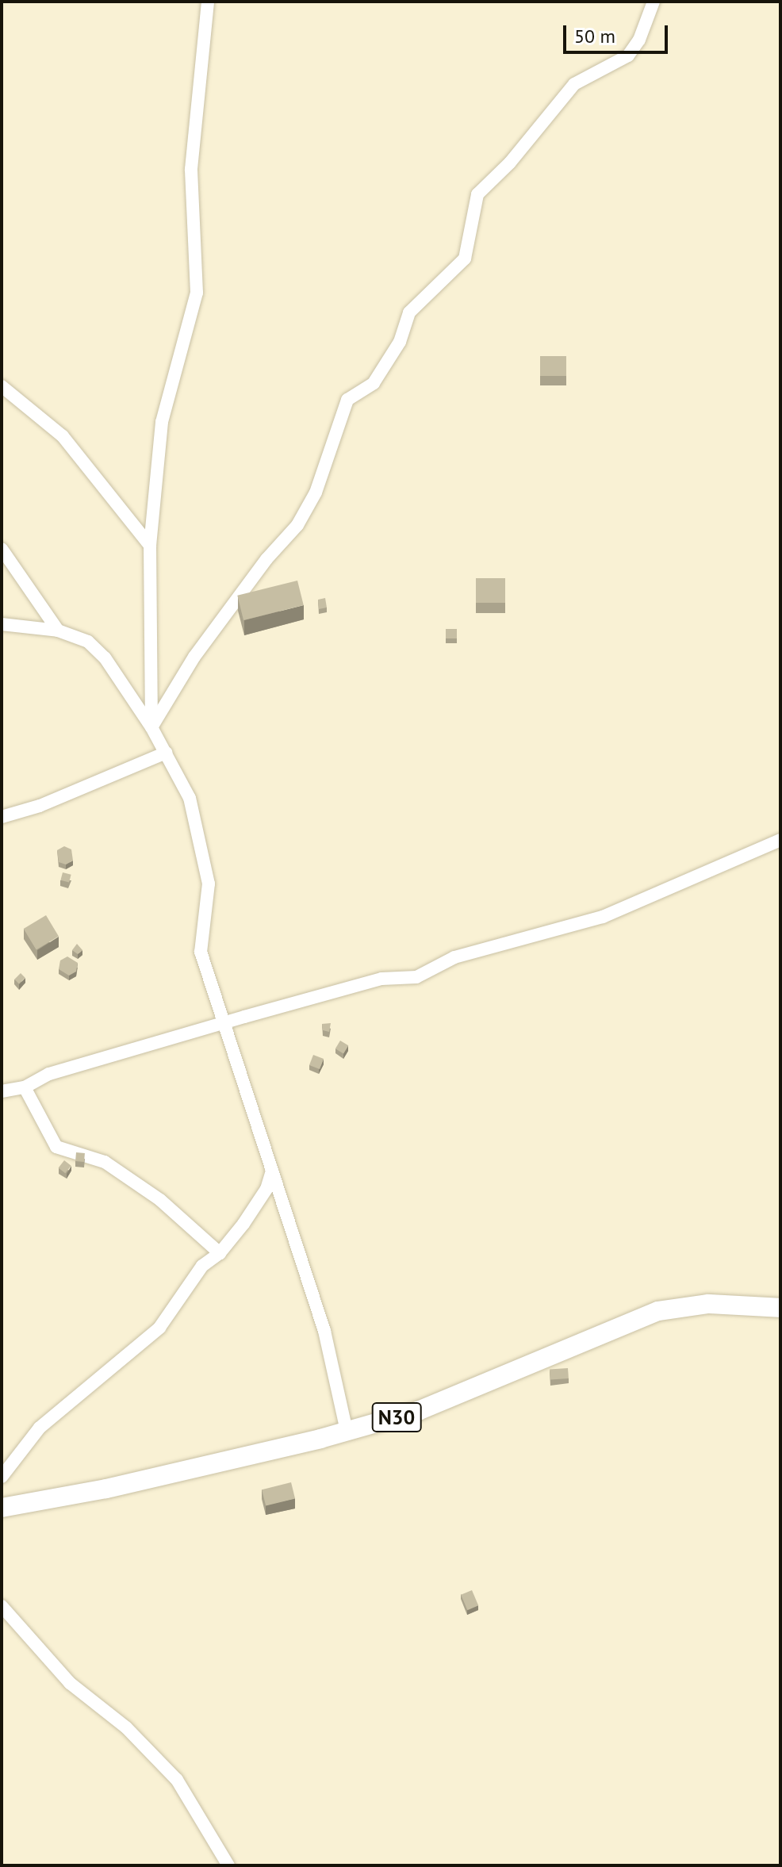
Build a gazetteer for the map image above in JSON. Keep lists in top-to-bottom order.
{
  "streets": {
    "main road": ["N30"]
  },
  "scale_bar": "50 m"
}
